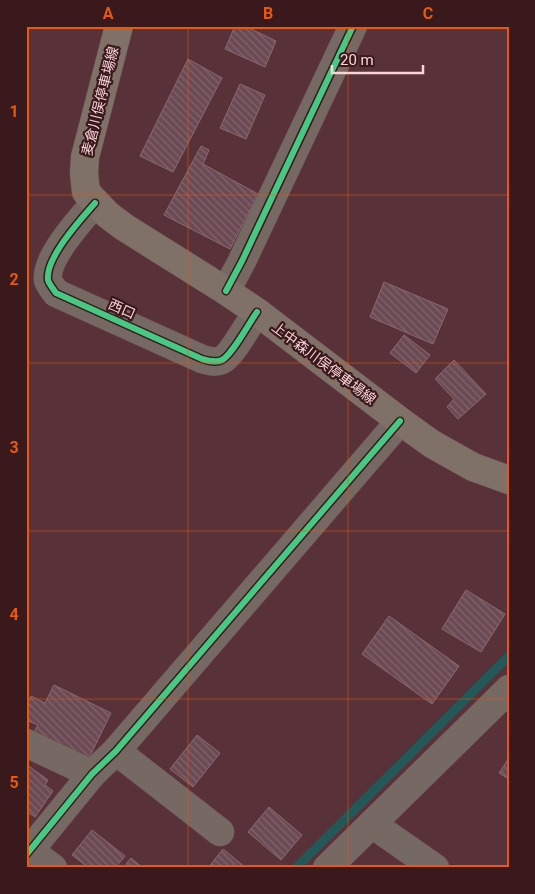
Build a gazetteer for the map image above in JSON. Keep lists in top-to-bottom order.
{
  "streets": {
    "main road": ["麦倉川俣停車場線", "上中森川俣停車場線"],
    "street": ["西口"]
  },
  "crossings": [
    ["麦倉川俣停車場線", "西口"],
    ["麦倉川俣停車場線", "上中森川俣停車場線"],
    ["西口", "上中森川俣停車場線"]
  ],
  "scale_bar": "20 m",
  "grid": {
    "columns": ["A", "B", "C"],
    "rows": [
      "1",
      "2",
      "3",
      "4",
      "5"
    ]
  }
}
